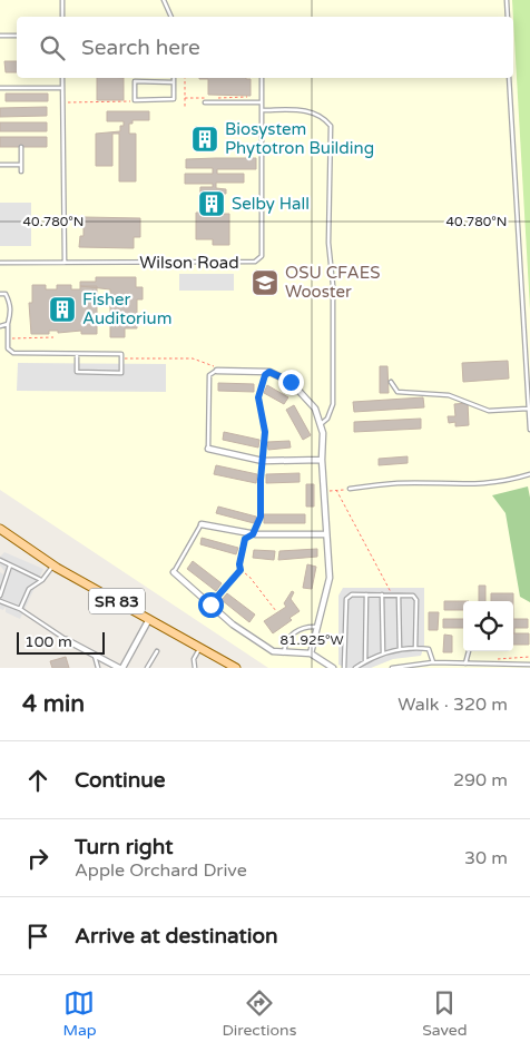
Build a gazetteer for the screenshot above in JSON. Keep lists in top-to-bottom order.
{
  "streets": {
    "main road": ["SR 83"],
    "lane": ["Wilson Road"]
  },
  "places": {
    "building": ["Biosystem Phytotron Building", "Selby Hall", "Fisher Auditorium"],
    "school or university": ["OSU CFAES Wooster"]
  },
  "scale_bar": "100 m",
  "page": {
    "search": "Search here",
    "scale": "100 m",
    "heading": ["4 min", "Walk · 320 m"],
    "list": [
      ["Continue", "290 m"],
      ["Turn right", "Apple Orchard Drive", "30 m"],
      "Arrive at destination"
    ],
    "nav": ["Map", "Directions", "Saved"]
  },
  "coordinates": ["40.780°N", "81.925°W"]
}
